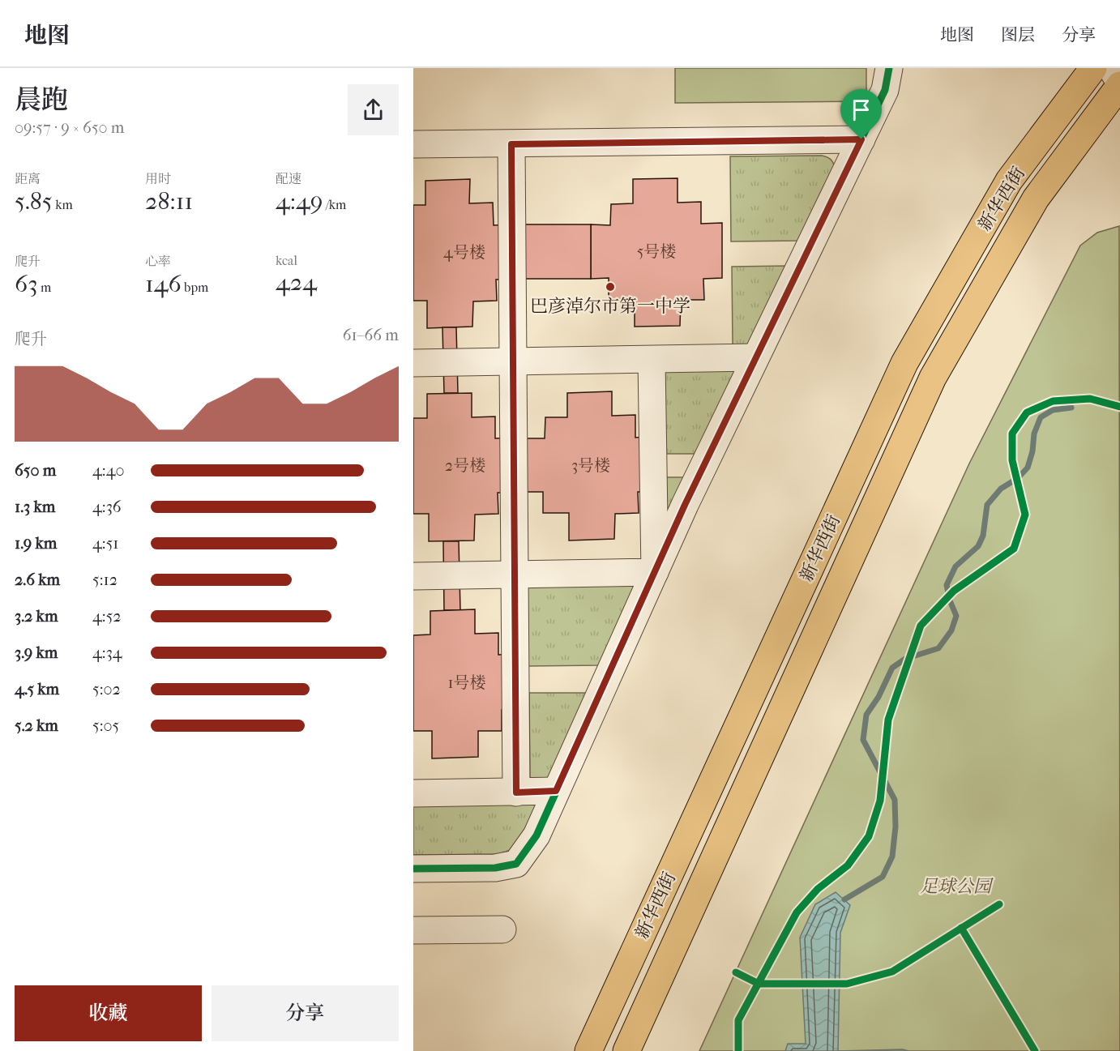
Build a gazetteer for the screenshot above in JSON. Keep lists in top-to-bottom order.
{
  "streets": {
    "main road": ["新华西街"]
  },
  "parks": ["足球公园"],
  "places": ["巴彦淖尔市第一中学"],
  "house_numbers": [
    "5号楼",
    "4号楼",
    "2号楼",
    "3号楼",
    "1号楼"
  ],
  "page": {
    "header": "地图",
    "nav": ["地图", "图层", "分享"],
    "heading": ["晨跑", "09:57 · 9 × 650 m"],
    "stats": [
      ["距离", "5.85 km"],
      ["用时", "28:11"],
      ["配速", "4:49 /km"],
      ["爬升", "63 m"],
      ["心率", "146 bpm"],
      ["kcal", "424"]
    ],
    "chart": ["爬升", "61–66 m"],
    "list": [
      {
        "name": "650 m",
        "note": "4:40"
      },
      {
        "name": "1.3 km",
        "note": "4:36"
      },
      {
        "name": "1.9 km",
        "note": "4:51"
      },
      {
        "name": "2.6 km",
        "note": "5:12"
      },
      {
        "name": "3.2 km",
        "note": "4:52"
      },
      {
        "name": "3.9 km",
        "note": "4:34"
      },
      {
        "name": "4.5 km",
        "note": "5:02"
      },
      {
        "name": "5.2 km",
        "note": "5:05"
      }
    ],
    "buttons": ["收藏", "分享"]
  }
}
